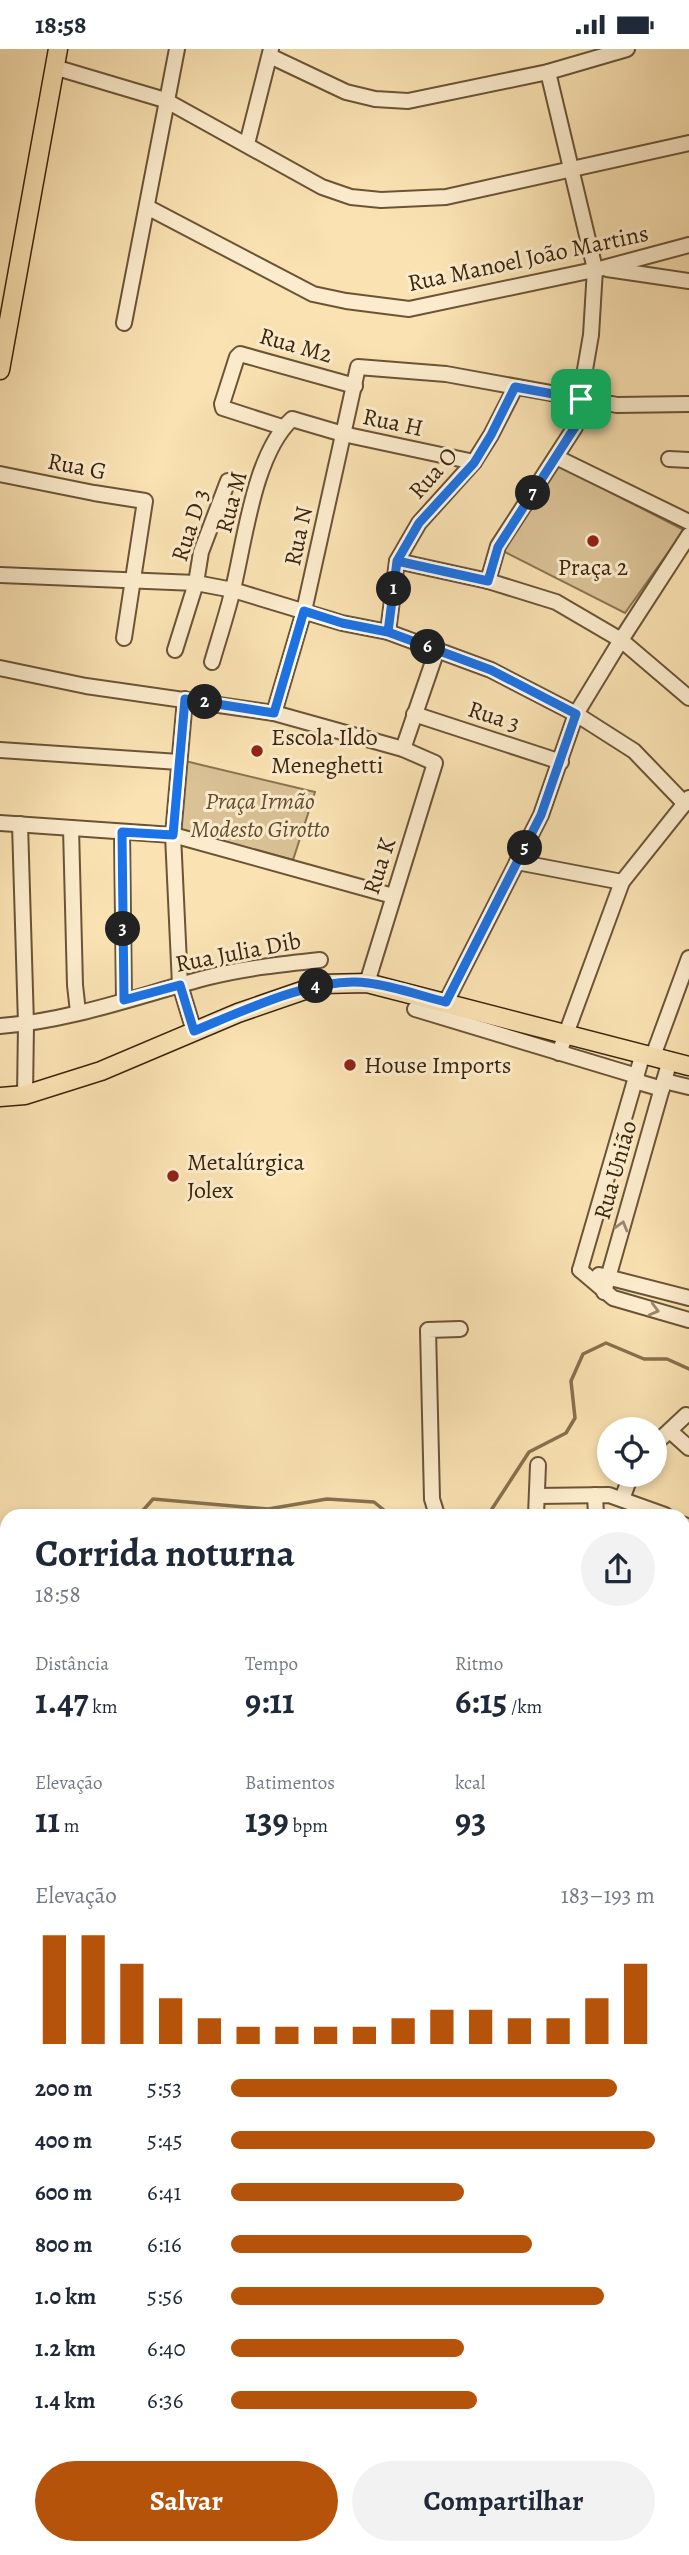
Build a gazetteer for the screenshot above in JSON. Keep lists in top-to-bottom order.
{
  "streets": {
    "street": [
      "Rua Manoel João Martins",
      "Rua M2",
      "Rua H",
      "Rua G",
      "Rua O",
      "Rua M",
      "Rua D 3",
      "Rua N",
      "Rua 3",
      "Rua K",
      "Rua Julia Dib",
      "Rua União"
    ]
  },
  "crossings": [
    ["Rua M2", "Rua M"],
    ["Rua M2", "Rua N"],
    ["Rua H", "Rua O"],
    ["Rua H", "Rua N"],
    ["Rua O", "Rua N"]
  ],
  "parks": ["Praça Irmão Modesto Girotto"],
  "places": [
    "Praça 2",
    "Escola Ildo Meneghetti",
    "House Imports",
    "Metalúrgica Jolex"
  ],
  "page": {
    "status": "18:58",
    "pins": [
      "7",
      "1",
      "6",
      "2",
      "5",
      "3",
      "4"
    ],
    "heading": ["Corrida noturna", "18:58"],
    "stats": [
      ["Distância", "1.47 km"],
      ["Tempo", "9:11"],
      ["Ritmo", "6:15 /km"],
      ["Elevação", "11 m"],
      ["Batimentos", "139 bpm"],
      ["kcal", "93"]
    ],
    "chart": ["Elevação", "183–193 m"],
    "list": [
      {
        "name": "200 m",
        "note": "5:53"
      },
      {
        "name": "400 m",
        "note": "5:45"
      },
      {
        "name": "600 m",
        "note": "6:41"
      },
      {
        "name": "800 m",
        "note": "6:16"
      },
      {
        "name": "1.0 km",
        "note": "5:56"
      },
      {
        "name": "1.2 km",
        "note": "6:40"
      },
      {
        "name": "1.4 km",
        "note": "6:36"
      }
    ],
    "buttons": ["Salvar", "Compartilhar"]
  }
}
